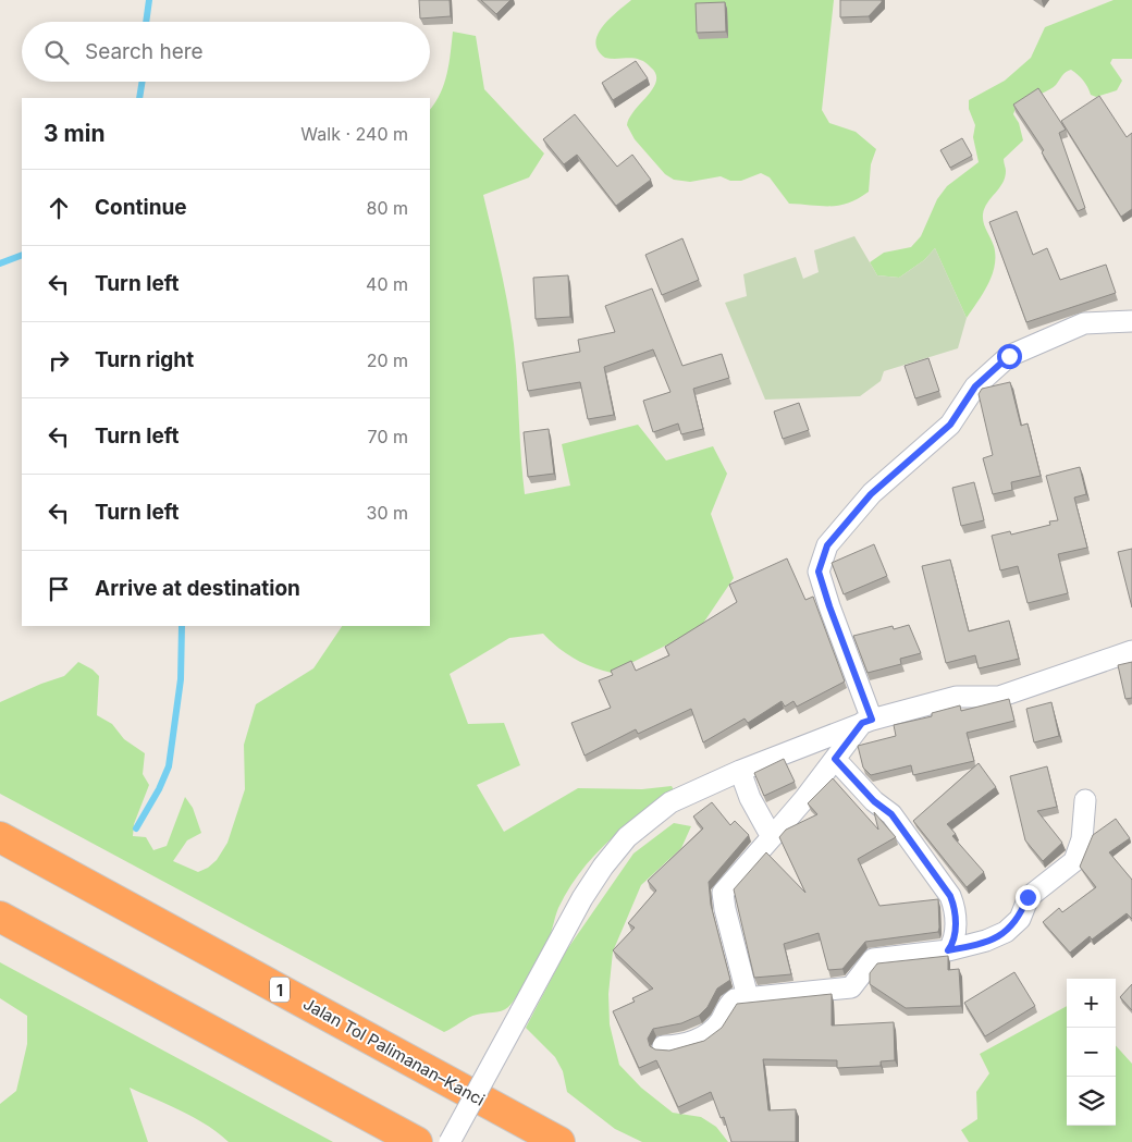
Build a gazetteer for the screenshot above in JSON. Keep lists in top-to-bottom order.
{
  "streets": {
    "highway": ["1", "Jalan Tol Palimanan–Kanci"]
  },
  "page": {
    "search": "Search here",
    "heading": ["3 min", "Walk · 240 m"],
    "list": [
      ["Continue", "80 m"],
      ["Turn left", "40 m"],
      ["Turn right", "20 m"],
      ["Turn left", "70 m"],
      ["Turn left", "30 m"],
      "Arrive at destination"
    ],
    "map_buttons": ["+", "−"]
  }
}
